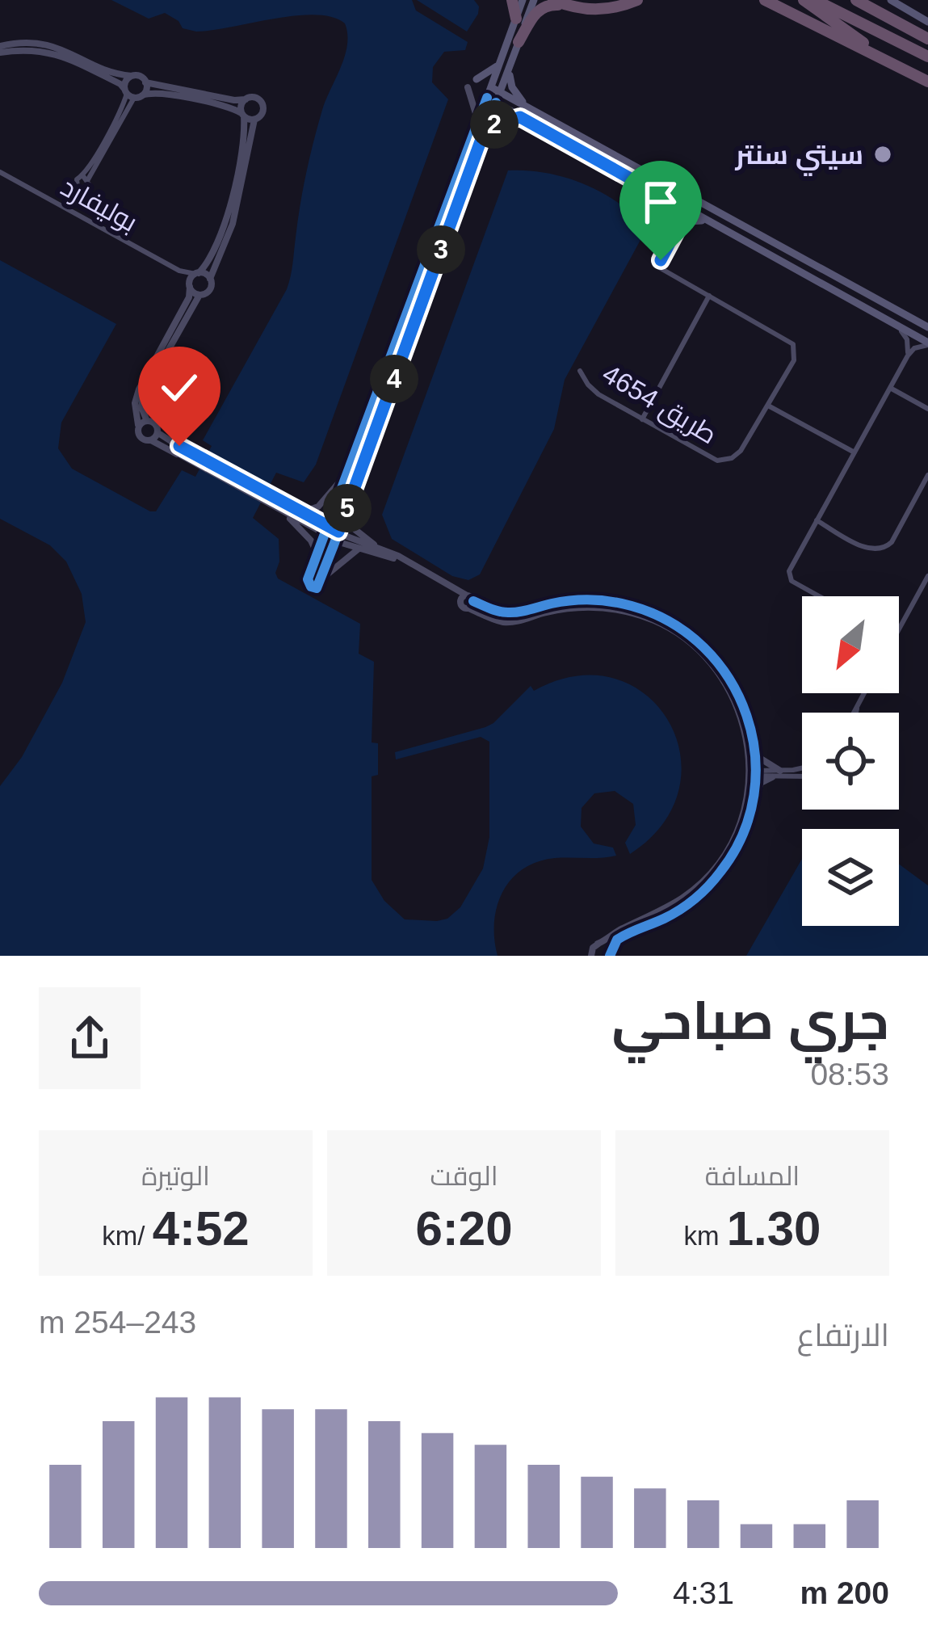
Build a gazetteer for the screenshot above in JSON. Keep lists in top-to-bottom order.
{
  "streets": {
    "street": ["بوليفارد", "طريق 4654"]
  },
  "places": ["سيتي سنتر"],
  "north": "bottom left",
  "page": {
    "pins": [
      "2",
      "3",
      "4",
      "5"
    ],
    "heading": ["جري صباحي", "08:53"],
    "stats": [
      ["المسافة", "1.30 km"],
      ["الوقت", "6:20"],
      ["الوتيرة", "4:52 /km"]
    ],
    "chart": ["الارتفاع", "243–254 m"],
    "list": [
      {
        "name": "200 m",
        "note": "4:31"
      }
    ]
  }
}
